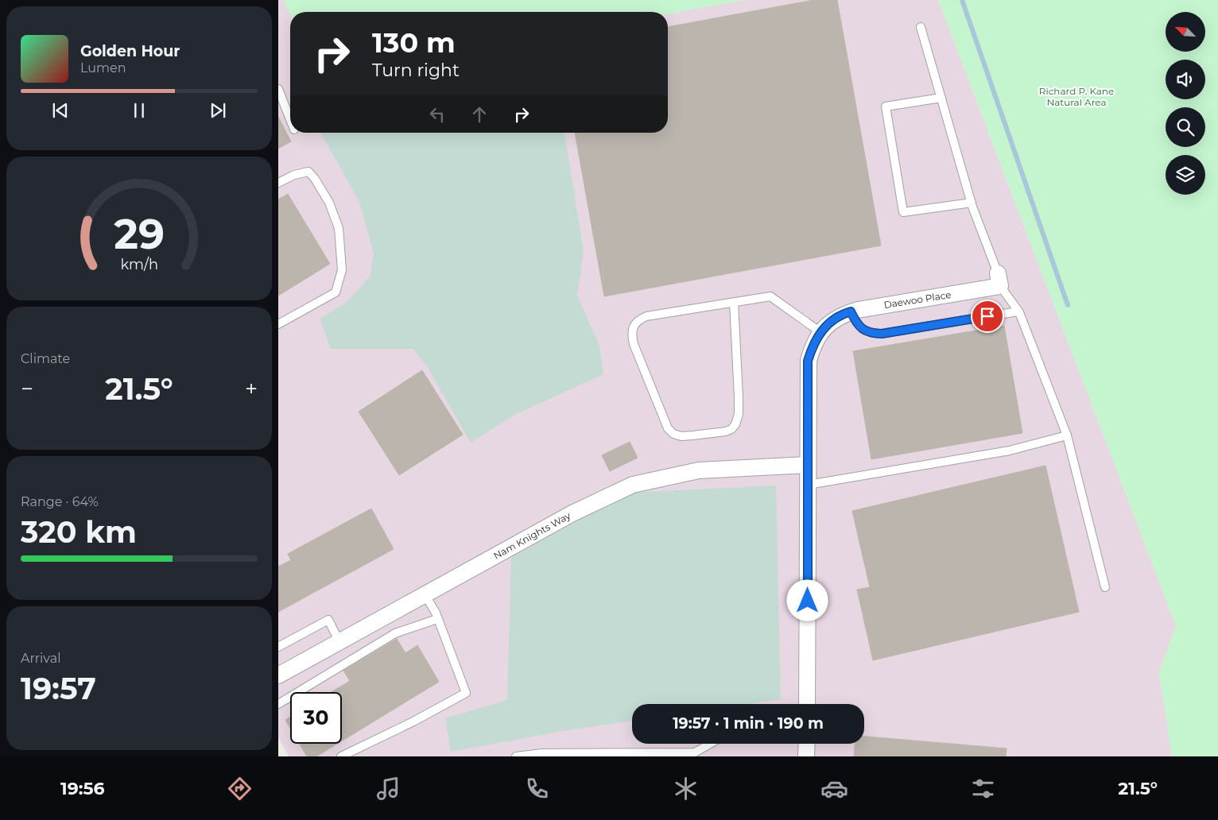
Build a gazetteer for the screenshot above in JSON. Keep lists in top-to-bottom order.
{
  "streets": {
    "street": ["Daewoo Place", "Nam Knights Way"]
  },
  "parks": ["Richard P. Kane Natural Area"],
  "north": "top left",
  "page": {
    "turn": ["130 m", "Turn right"],
    "song": ["Golden Hour", "Lumen"],
    "tile": [
      "Climate",
      ["Range · 64%", "320 km"],
      ["Arrival", "19:57"]
    ],
    "heat": ["−", "21.5°", "+"],
    "limit": "30",
    "trip": "19:57 · 1 min · 190 m",
    "tabs": ["19:56", "21.5°"],
    "gauge": ["29", "km/h"]
  }
}
